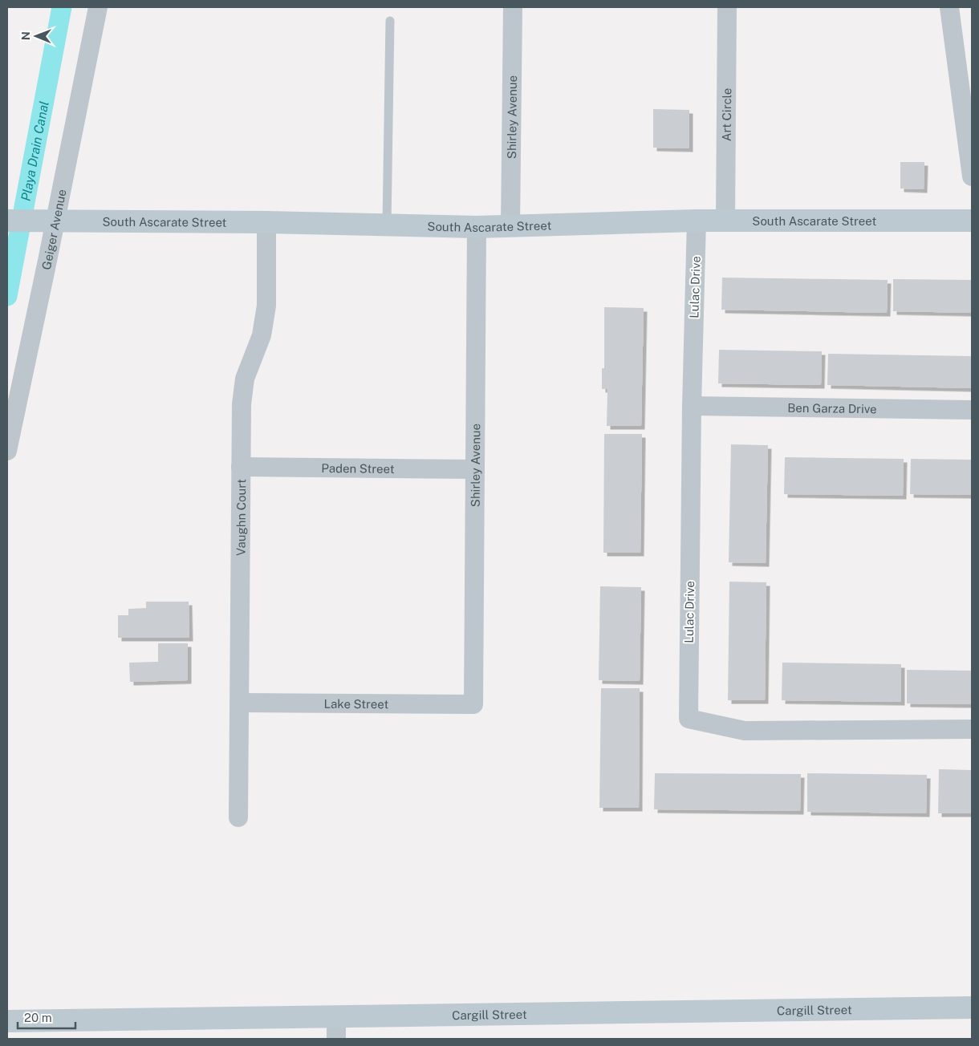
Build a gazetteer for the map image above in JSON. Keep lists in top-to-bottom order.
{
  "streets": {
    "street": [
      "Art Circle",
      "Shirley Avenue",
      "South Ascarate Street",
      "Geiger Avenue",
      "Lulac Drive",
      "Ben Garza Drive",
      "Paden Street",
      "Vaughn Court",
      "Lake Street",
      "Cargill Street"
    ]
  },
  "crossings": [
    ["Art Circle", "South Ascarate Street"],
    ["Shirley Avenue", "South Ascarate Street"],
    ["Shirley Avenue", "Paden Street"],
    ["Shirley Avenue", "Lake Street"],
    ["South Ascarate Street", "Geiger Avenue"],
    ["South Ascarate Street", "Lulac Drive"],
    ["South Ascarate Street", "Vaughn Court"],
    ["Lulac Drive", "Ben Garza Drive"],
    ["Paden Street", "Vaughn Court"],
    ["Vaughn Court", "Lake Street"]
  ],
  "water": ["Playa Drain Canal"],
  "scale_bar": "20 m",
  "north": "left"
}
